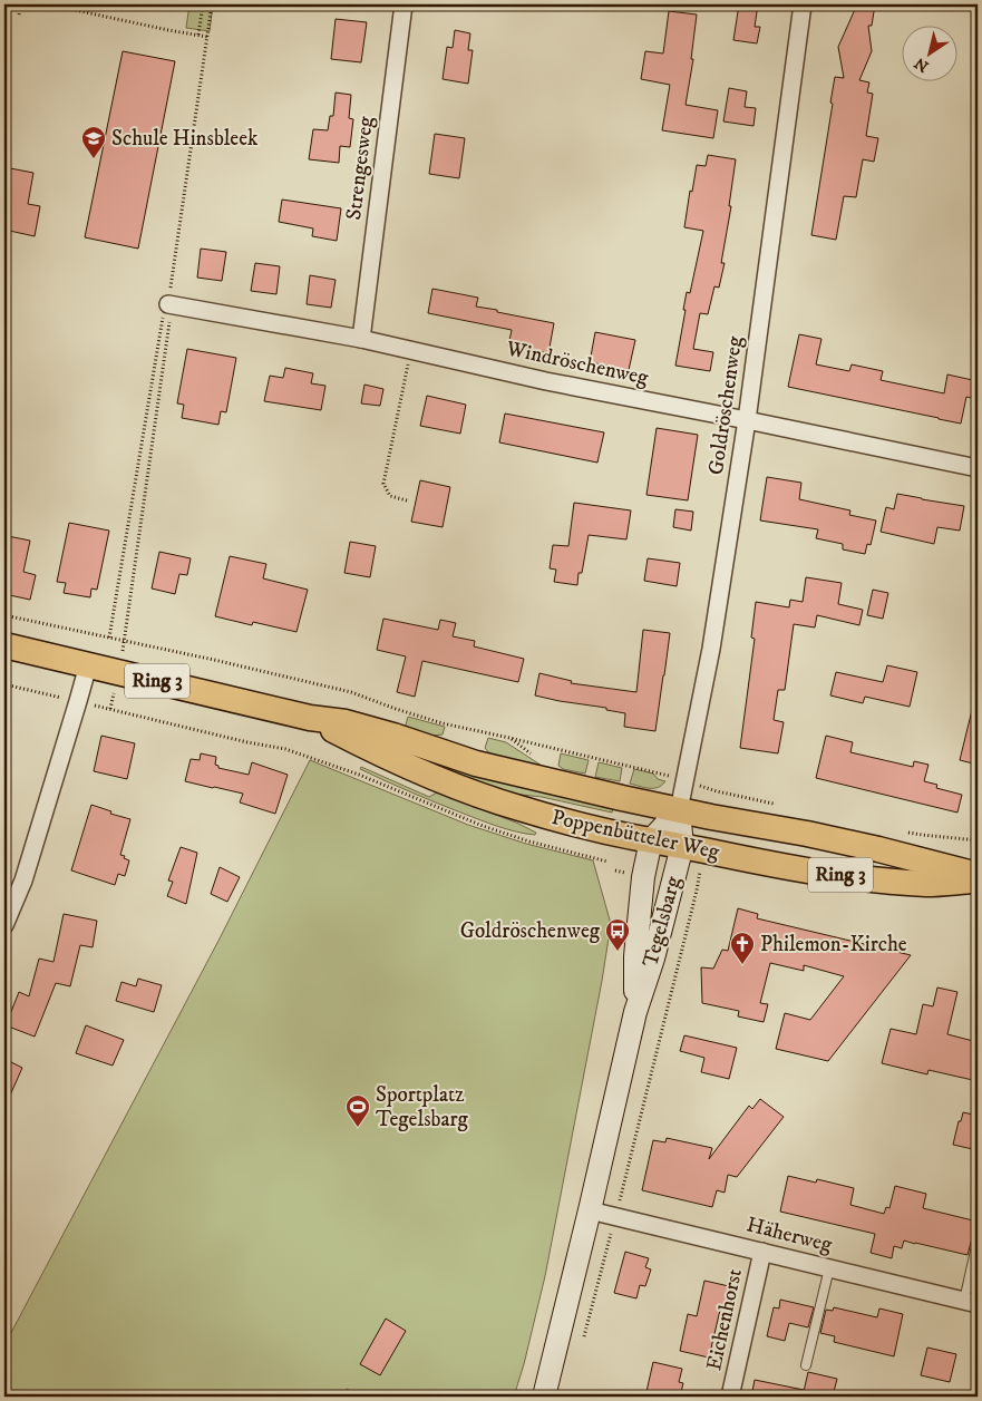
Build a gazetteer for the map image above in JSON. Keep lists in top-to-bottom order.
{
  "streets": {
    "main road": ["Ring 3", "Poppenbütteler Weg"],
    "street": [
      "Strengesweg",
      "Windröschenweg",
      "Goldröschenweg",
      "Tegelsbarg",
      "Häherweg",
      "Eichenhorst"
    ]
  },
  "crossings": [
    ["Strengesweg", "Windröschenweg"],
    ["Windröschenweg", "Goldröschenweg"],
    ["Goldröschenweg", "Poppenbütteler Weg"],
    ["Goldröschenweg", "Tegelsbarg"],
    ["Poppenbütteler Weg", "Tegelsbarg"],
    ["Tegelsbarg", "Häherweg"],
    ["Häherweg", "Eichenhorst"]
  ],
  "places": {
    "school or university": ["Schule Hinsbleek"],
    "bus stop": ["Goldröschenweg"],
    "church": ["Philemon-Kirche"],
    "sports": ["Sportplatz Tegelsbarg"]
  },
  "north": "bottom left"
}
